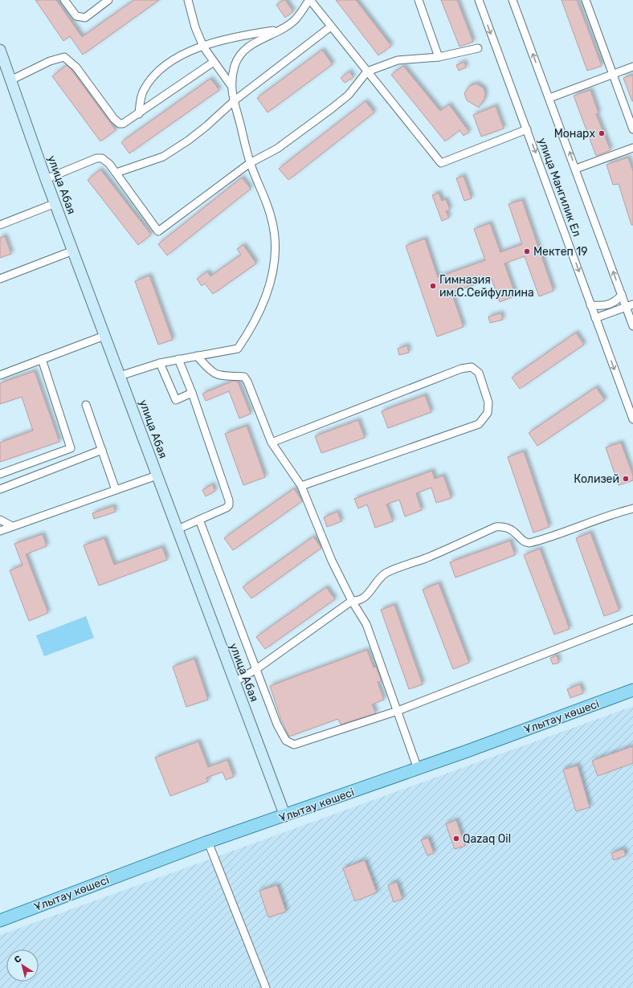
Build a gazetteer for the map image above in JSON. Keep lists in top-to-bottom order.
{
  "streets": {
    "main road": ["Ұлытау көшесі"],
    "street": ["улица Абая", "улица Мангилик Ел"]
  },
  "crossings": [
    ["улица Абая", "Ұлытау көшесі"]
  ],
  "places": [
    "Монарх",
    "Мектеп 19",
    "Гимназия им.С.Сейфуллина",
    "Колизей",
    "Qazaq Oil"
  ],
  "north": "top left"
}
